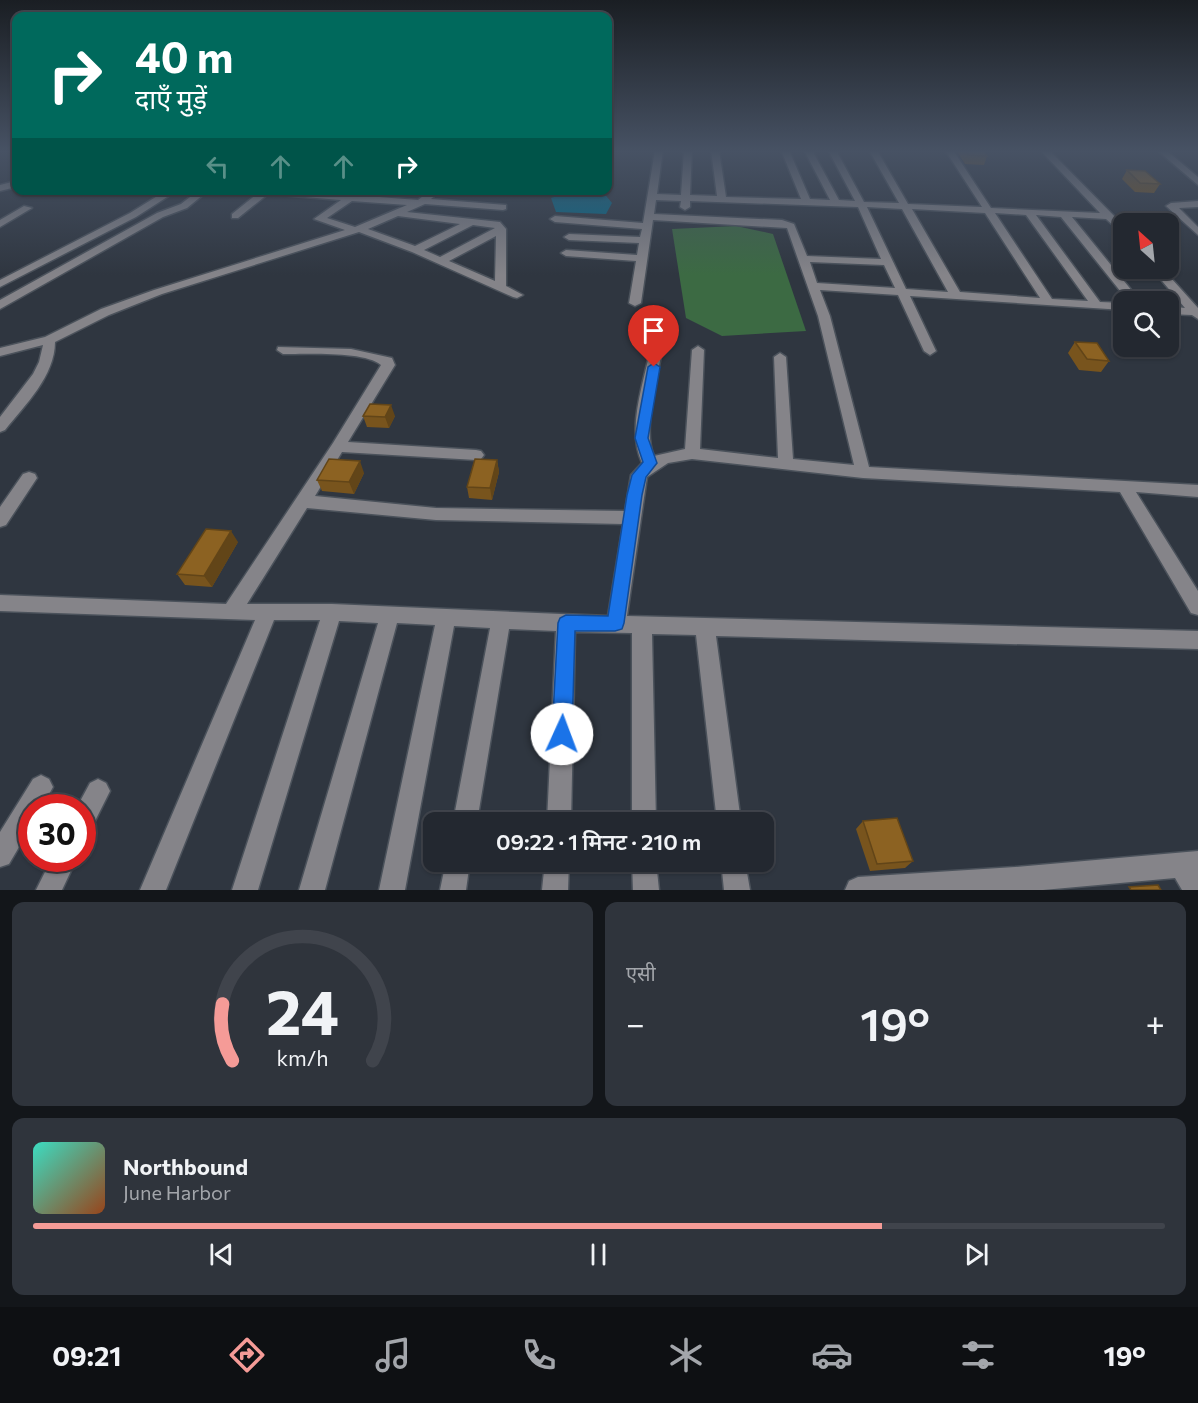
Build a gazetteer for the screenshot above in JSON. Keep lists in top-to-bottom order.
{
  "north": "top left",
  "page": {
    "turn": ["40 m", "दाएँ मुड़ें"],
    "limit": "30",
    "trip": "09:22 · 1 मिनट · 210 m",
    "tile": "एसी",
    "heat": ["−", "19°", "+"],
    "song": ["Northbound", "June Harbor"],
    "tabs": ["09:21", "19°"],
    "gauge": ["24", "km/h"]
  }
}
